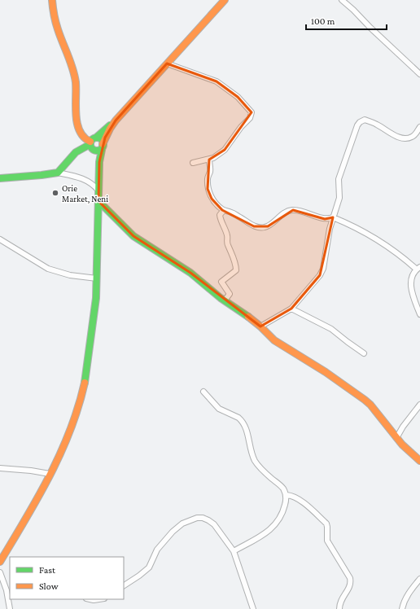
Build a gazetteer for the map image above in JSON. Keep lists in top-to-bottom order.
{
  "places": ["Orie Market, Neni"],
  "legend": ["Fast", "Slow"],
  "scale_bar": "100 m"
}
